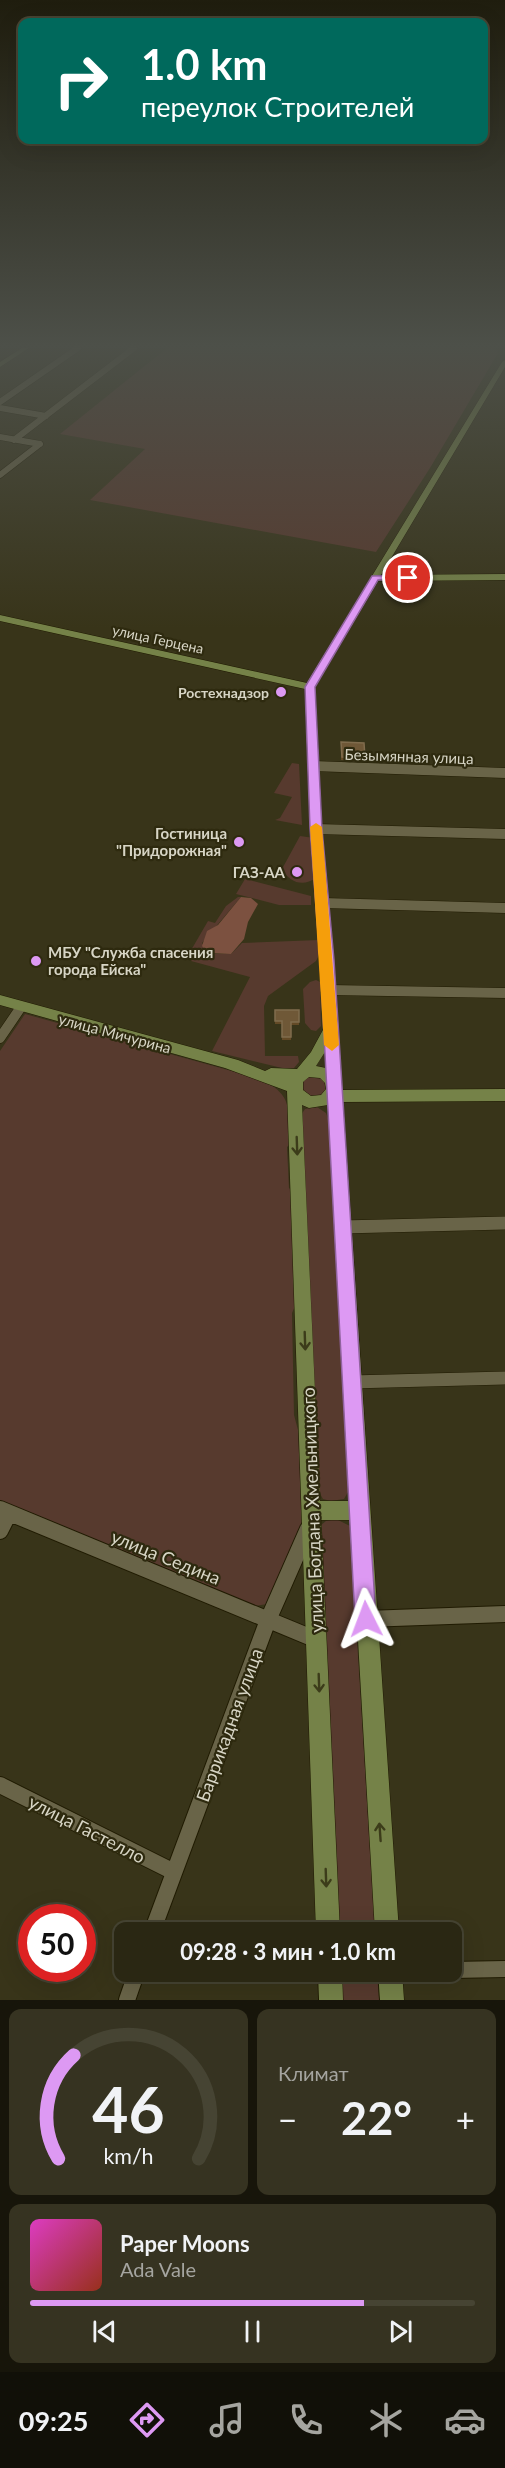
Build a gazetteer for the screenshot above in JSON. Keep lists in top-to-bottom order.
{
  "streets": {
    "main road": ["улица Герцена", "улица Мичурина", "улица Богдана Хмельницкого"],
    "street": [
      "Безымянная улица",
      "улица Седина",
      "Баррикадная улица",
      "улица Гастелло"
    ]
  },
  "crossings": [
    ["улица Мичурина", "улица Богдана Хмельницкого"],
    ["улица Богдана Хмельницкого", "улица Седина"],
    ["улица Богдана Хмельницкого", "Баррикадная улица"],
    ["улица Седина", "Баррикадная улица"],
    ["Баррикадная улица", "улица Гастелло"]
  ],
  "places": [
    "Ростехнадзор",
    "Гостиница \"Придорожная\"",
    "ГАЗ-АА",
    "МБУ \"Служба спасения города Ейска\""
  ],
  "page": {
    "turn": ["1.0 km", "переулок Строителей"],
    "limit": "50",
    "trip": "09:28 · 3 мин · 1.0 km",
    "tile": "Климат",
    "heat": ["−", "22°", "+"],
    "song": ["Paper Moons", "Ada Vale"],
    "tabs": "09:25",
    "gauge": ["46", "km/h"]
  }
}
